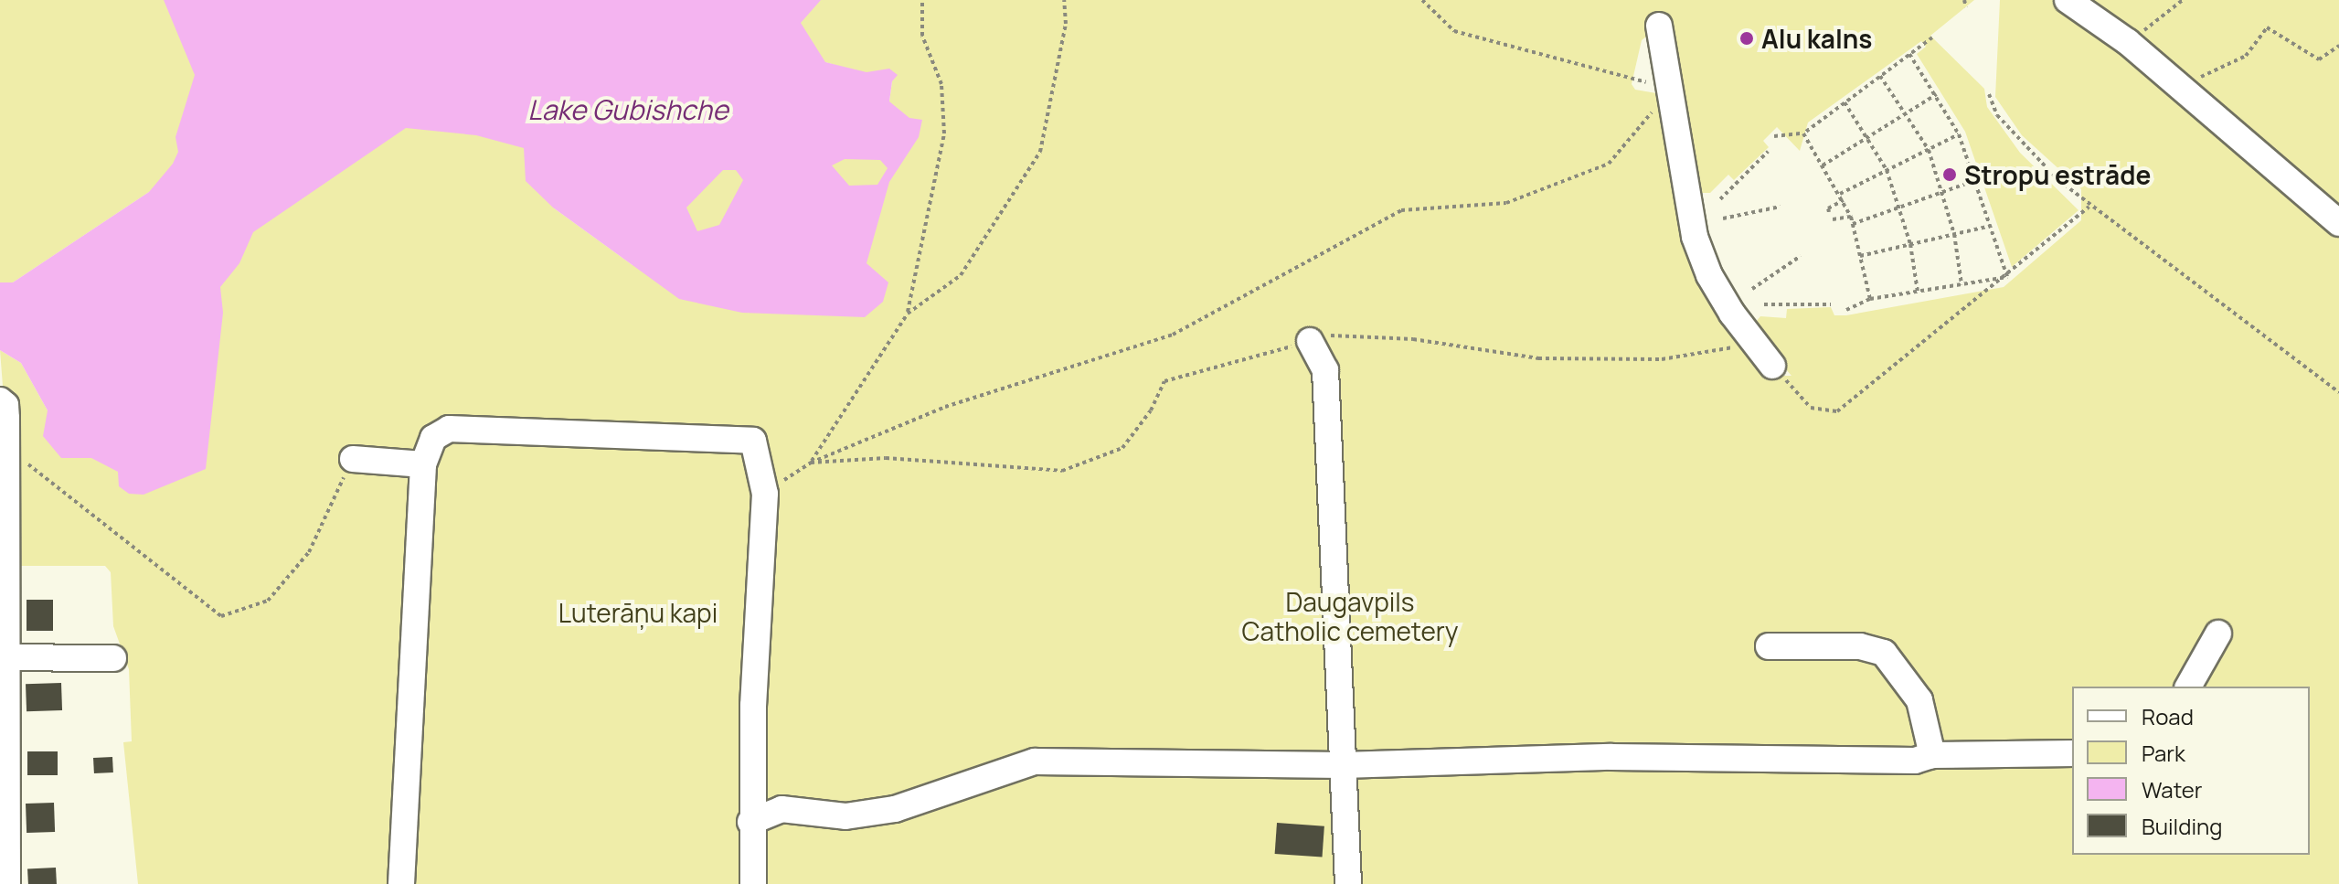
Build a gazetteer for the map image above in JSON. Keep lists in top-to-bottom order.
{
  "water": ["Lake Gubishche"],
  "parks": ["Daugavpils Catholic cemetery", "Luterāņu kapi"],
  "places": ["Alu kalns", "Stropu estrāde"],
  "legend": [
    "Road",
    "Park",
    "Water",
    "Building"
  ]
}
